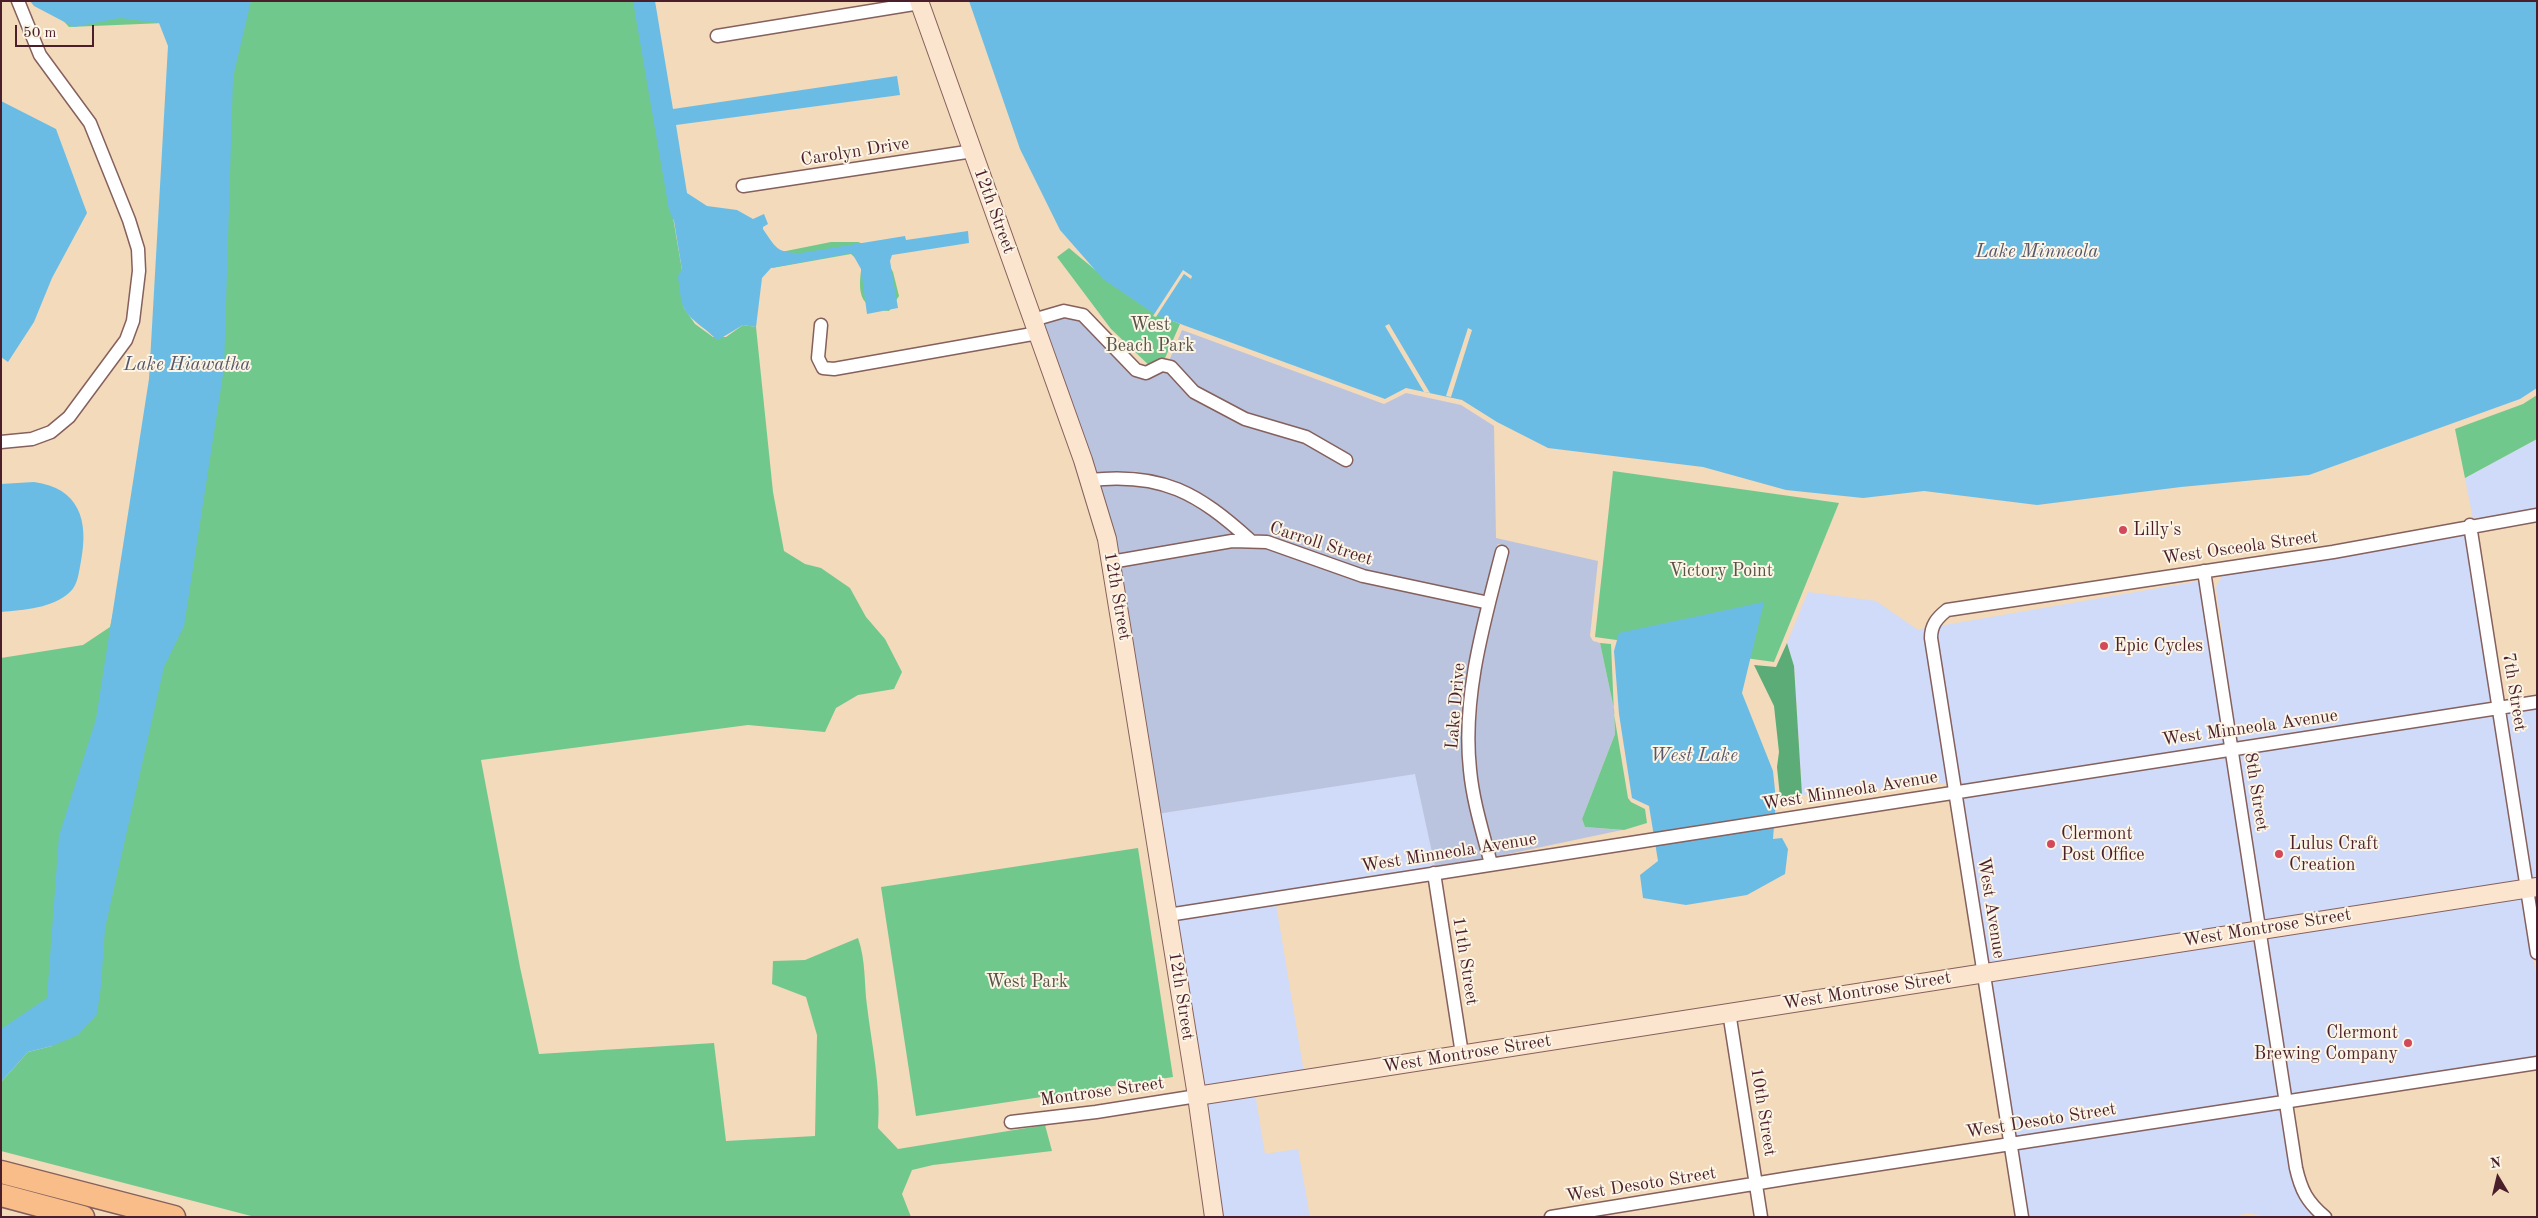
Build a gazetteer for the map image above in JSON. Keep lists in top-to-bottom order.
{
  "streets": {
    "street": [
      "Carolyn Drive",
      "12th Street",
      "Carroll Street",
      "West Osceola Street",
      "7th Street",
      "Lake Drive",
      "West Minneola Avenue",
      "8th Street",
      "West Avenue",
      "West Montrose Street",
      "11th Street",
      "Montrose Street",
      "10th Street",
      "West Desoto Street"
    ]
  },
  "crossings": [
    ["Carolyn Drive", "12th Street"],
    ["12th Street", "Carroll Street"],
    ["12th Street", "West Minneola Avenue"],
    ["12th Street", "West Montrose Street"],
    ["12th Street", "Montrose Street"],
    ["Carroll Street", "Lake Drive"],
    ["West Osceola Street", "7th Street"],
    ["West Osceola Street", "8th Street"],
    ["West Osceola Street", "West Avenue"],
    ["7th Street", "West Minneola Avenue"],
    ["7th Street", "West Montrose Street"],
    ["Lake Drive", "West Minneola Avenue"],
    ["West Minneola Avenue", "8th Street"],
    ["West Minneola Avenue", "West Avenue"],
    ["West Minneola Avenue", "11th Street"],
    ["8th Street", "West Montrose Street"],
    ["8th Street", "West Desoto Street"],
    ["West Avenue", "West Montrose Street"],
    ["West Avenue", "West Desoto Street"],
    ["West Montrose Street", "11th Street"],
    ["West Montrose Street", "Montrose Street"],
    ["West Montrose Street", "10th Street"],
    ["10th Street", "West Desoto Street"]
  ],
  "water": ["Lake Minneola", "Lake Hiawatha", "West Lake"],
  "parks": ["West Beach Park", "Victory Point", "West Park"],
  "places": [
    "Lilly's",
    "Epic Cycles",
    "Clermont Post Office",
    "Lulus Craft Creation",
    "Clermont Brewing Company"
  ],
  "scale_bar": "50 m",
  "north": "top"
}
